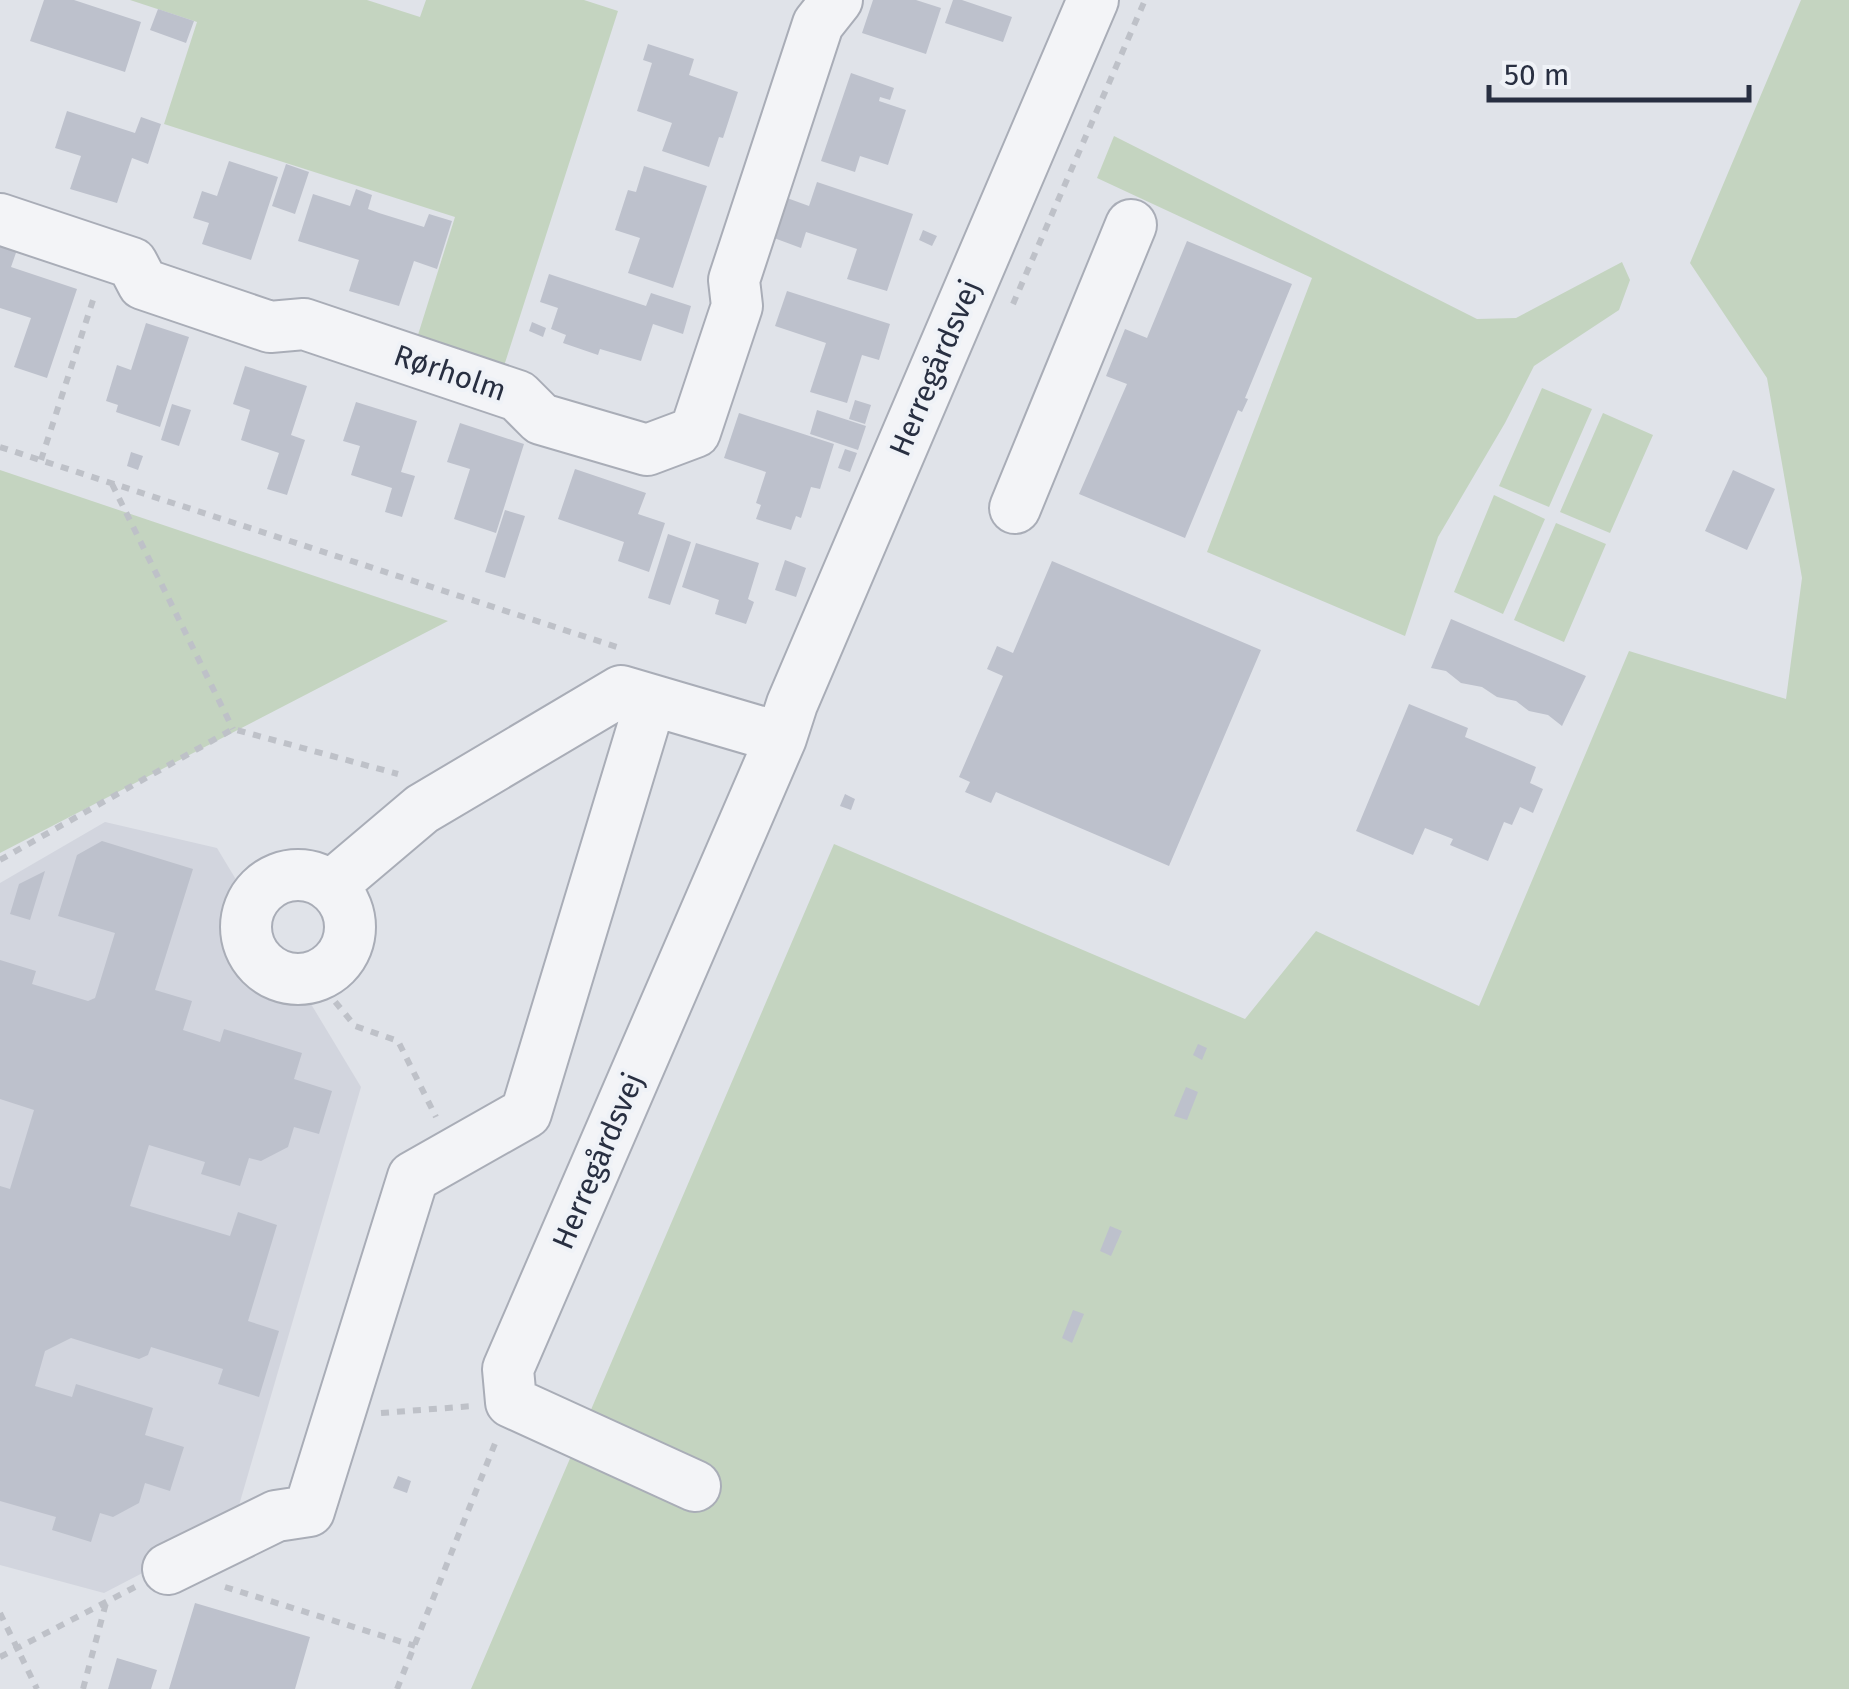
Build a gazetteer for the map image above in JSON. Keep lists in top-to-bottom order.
{
  "streets": {
    "street": ["Herregårdsvej", "Rørholm"]
  },
  "scale_bar": "50 m"
}
